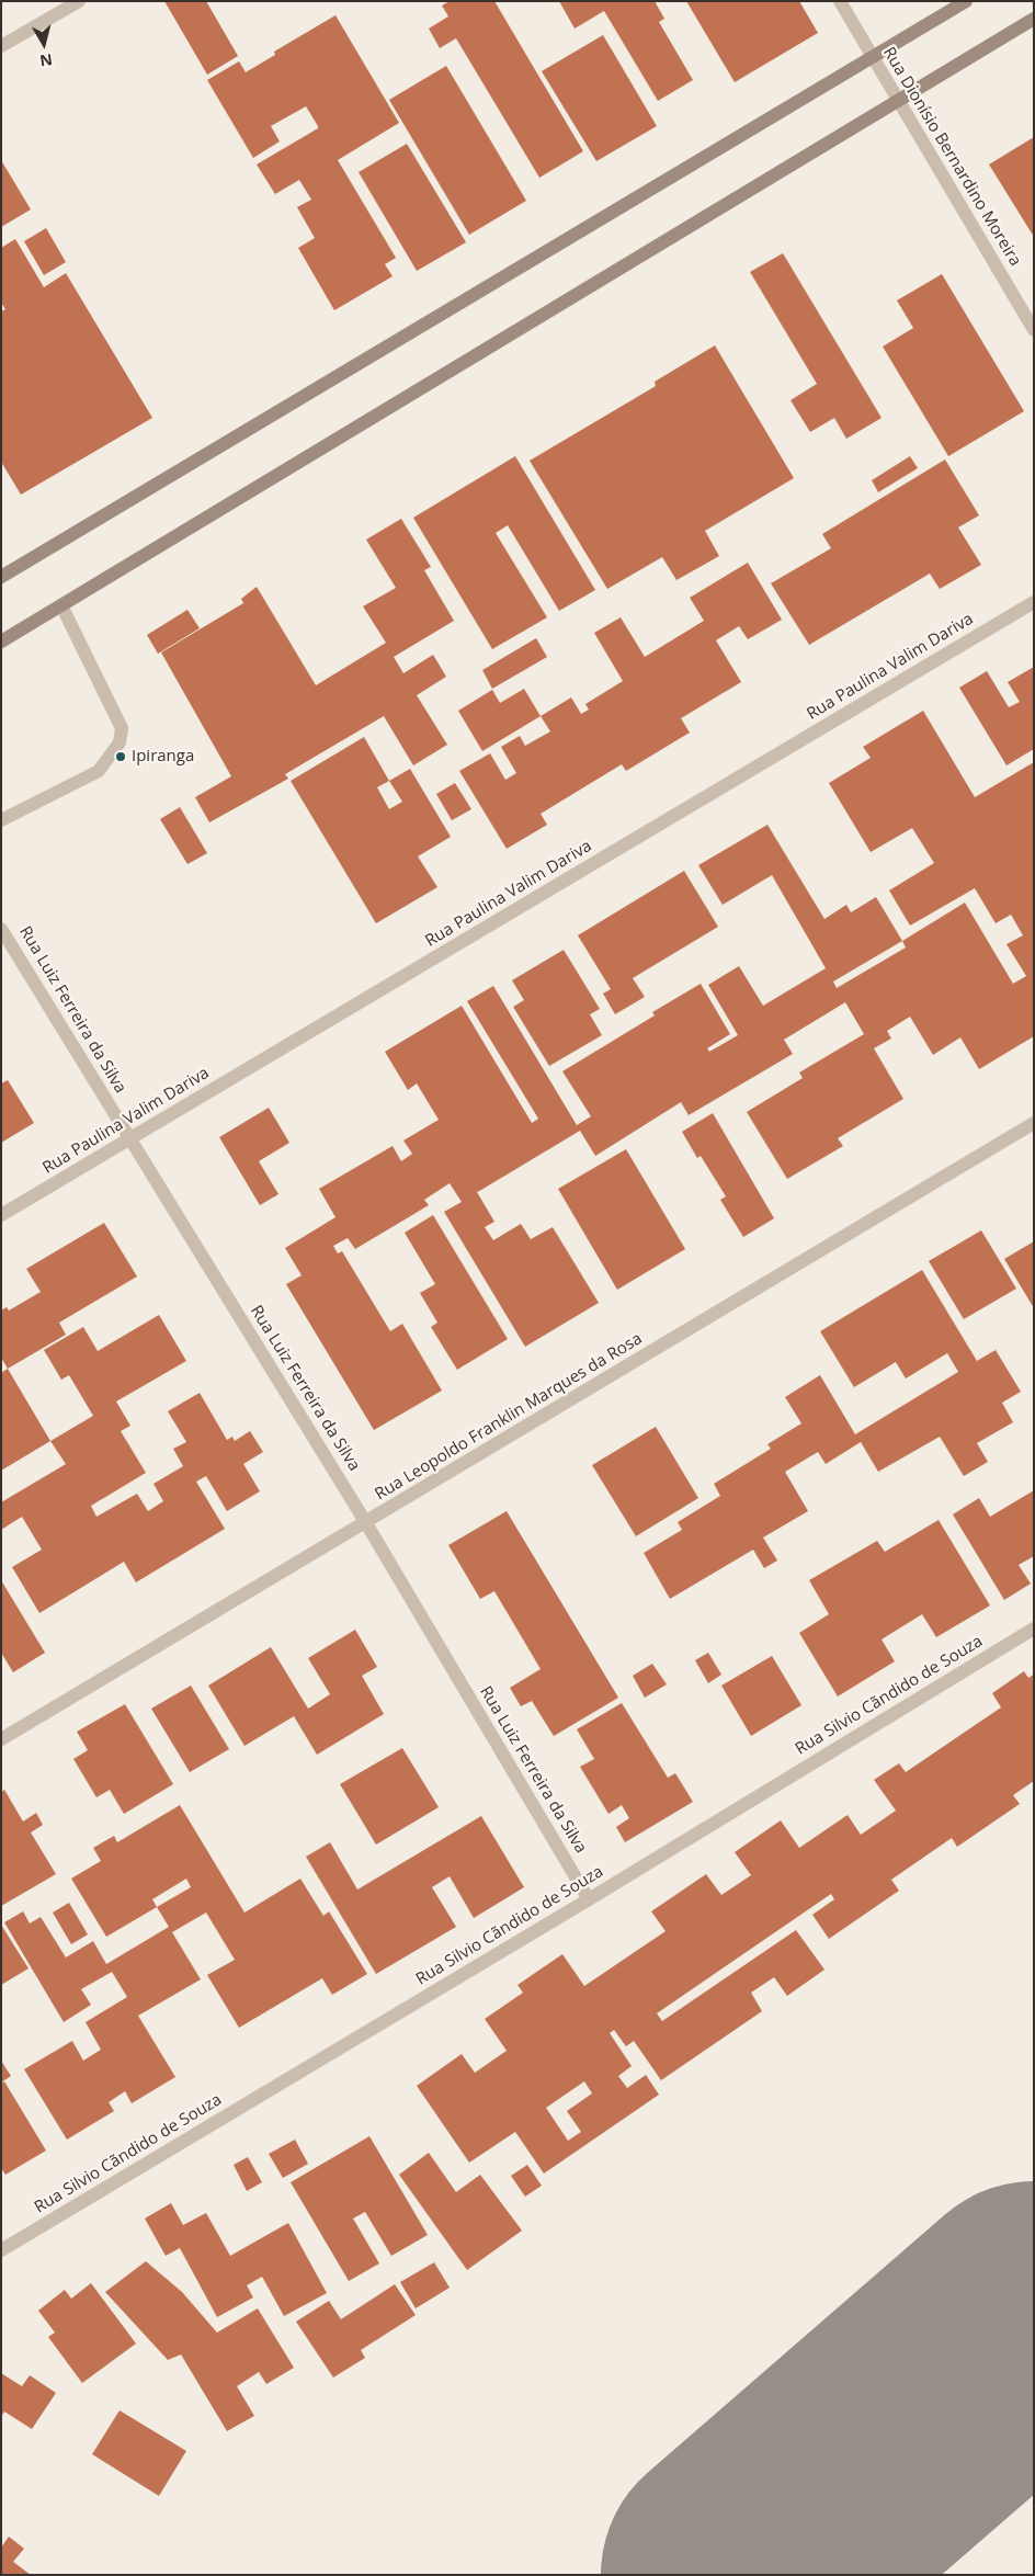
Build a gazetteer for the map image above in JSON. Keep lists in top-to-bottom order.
{
  "streets": {
    "street": [
      "Rua Dionísio Bernardino Moreira",
      "Rua Paulina Valim Dariva",
      "Rua Luiz Ferreira da Silva",
      "Rua Leopoldo Franklin Marques da Rosa",
      "Rua Silvio Cãndido de Souza"
    ]
  },
  "crossings": [
    ["Rua Paulina Valim Dariva", "Rua Luiz Ferreira da Silva"],
    ["Rua Luiz Ferreira da Silva", "Rua Leopoldo Franklin Marques da Rosa"],
    ["Rua Luiz Ferreira da Silva", "Rua Silvio Cãndido de Souza"]
  ],
  "places": ["Ipiranga"],
  "north": "bottom"
}
